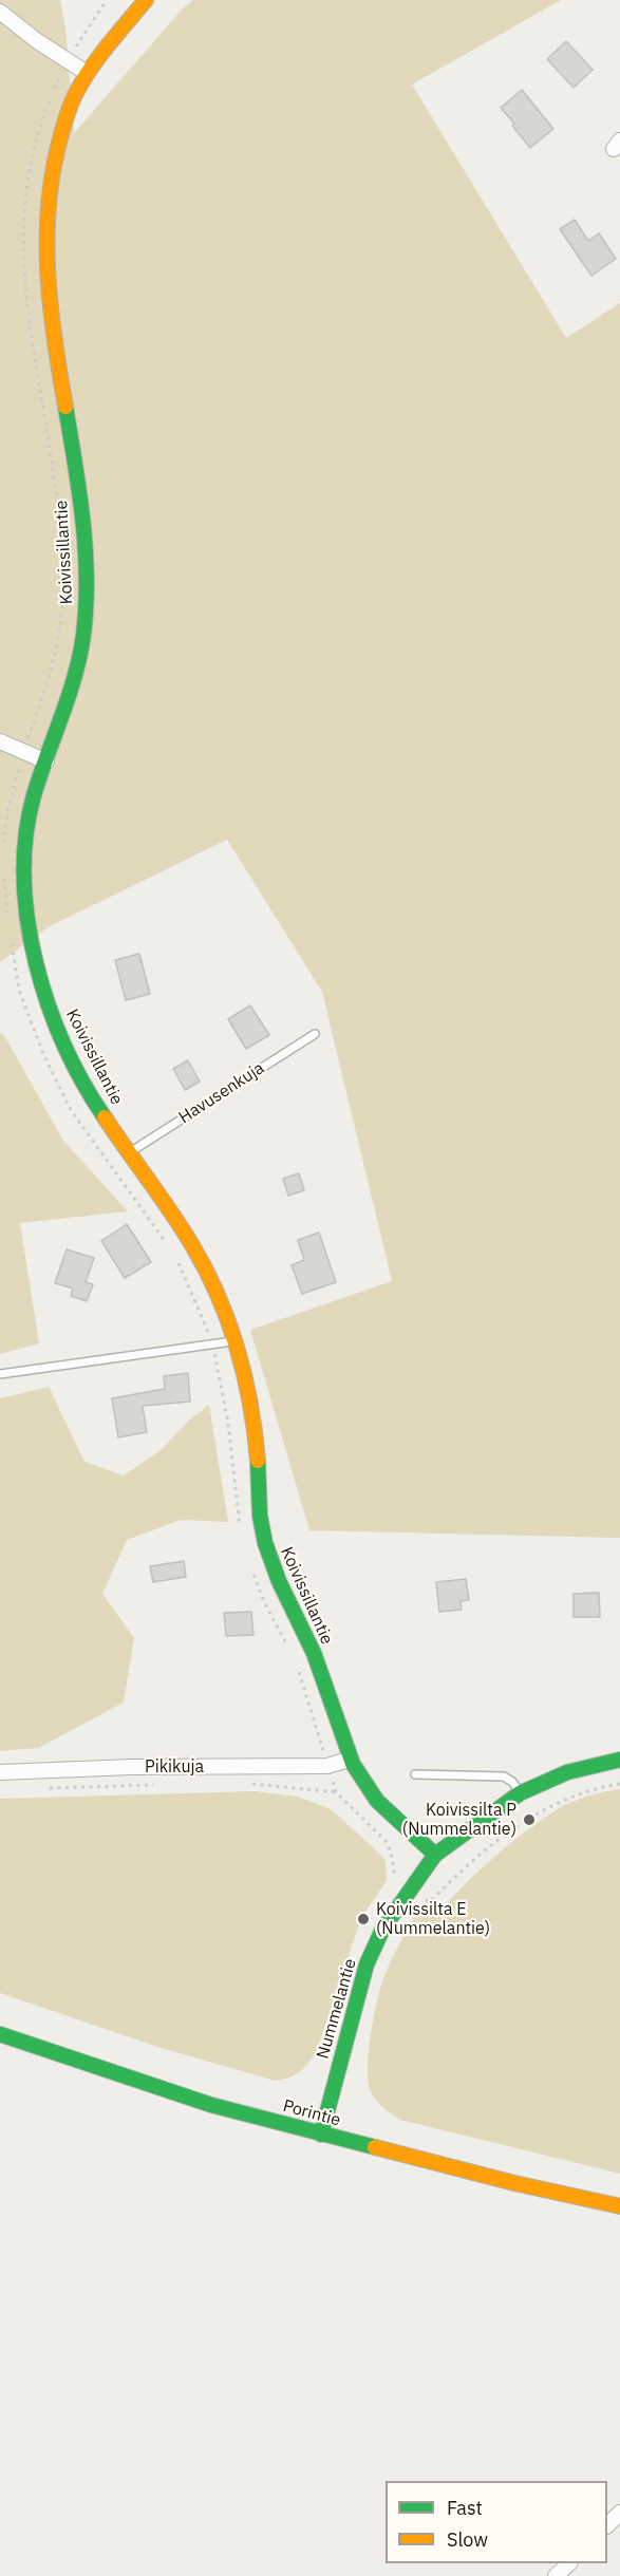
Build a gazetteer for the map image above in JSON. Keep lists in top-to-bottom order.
{
  "streets": {
    "main road": ["Koivissillantie", "Nummelantie", "Porintie"],
    "street": ["Pikikuja"],
    "lane": ["Havusenkuja"]
  },
  "crossings": [
    ["Koivissillantie", "Havusenkuja"],
    ["Koivissillantie", "Pikikuja"],
    ["Koivissillantie", "Nummelantie"],
    ["Nummelantie", "Porintie"]
  ],
  "places": ["Koivissilta P (Nummelantie)", "Koivissilta E (Nummelantie)"],
  "legend": ["Fast", "Slow"]
}
